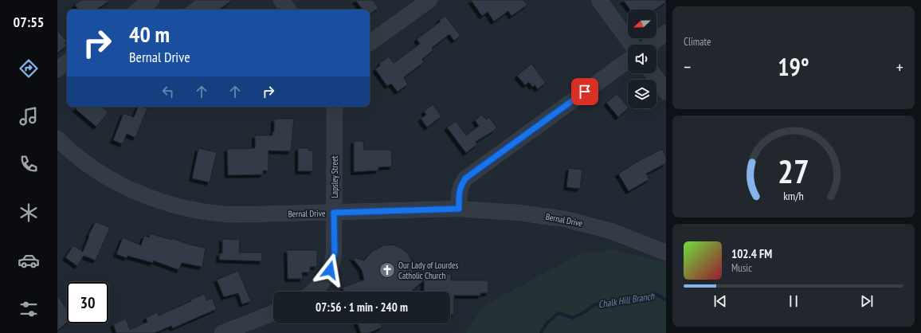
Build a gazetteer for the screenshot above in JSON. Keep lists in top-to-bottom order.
{
  "streets": {
    "street": ["Lapsley Street", "Bernal Drive"]
  },
  "crossings": [
    ["Lapsley Street", "Bernal Drive"]
  ],
  "water": ["Chalk Hill Branch"],
  "places": {
    "church": ["Our Lady of Lourdes Catholic Church"]
  },
  "north": "left",
  "page": {
    "tabs": "07:55",
    "tile": "Climate",
    "turn": ["40 m", "Bernal Drive"],
    "heat": ["−", "19°", "+"],
    "song": ["102.4 FM", "Music"],
    "limit": "30",
    "trip": "07:56 · 1 min · 240 m",
    "gauge": ["27", "km/h"]
  }
}
